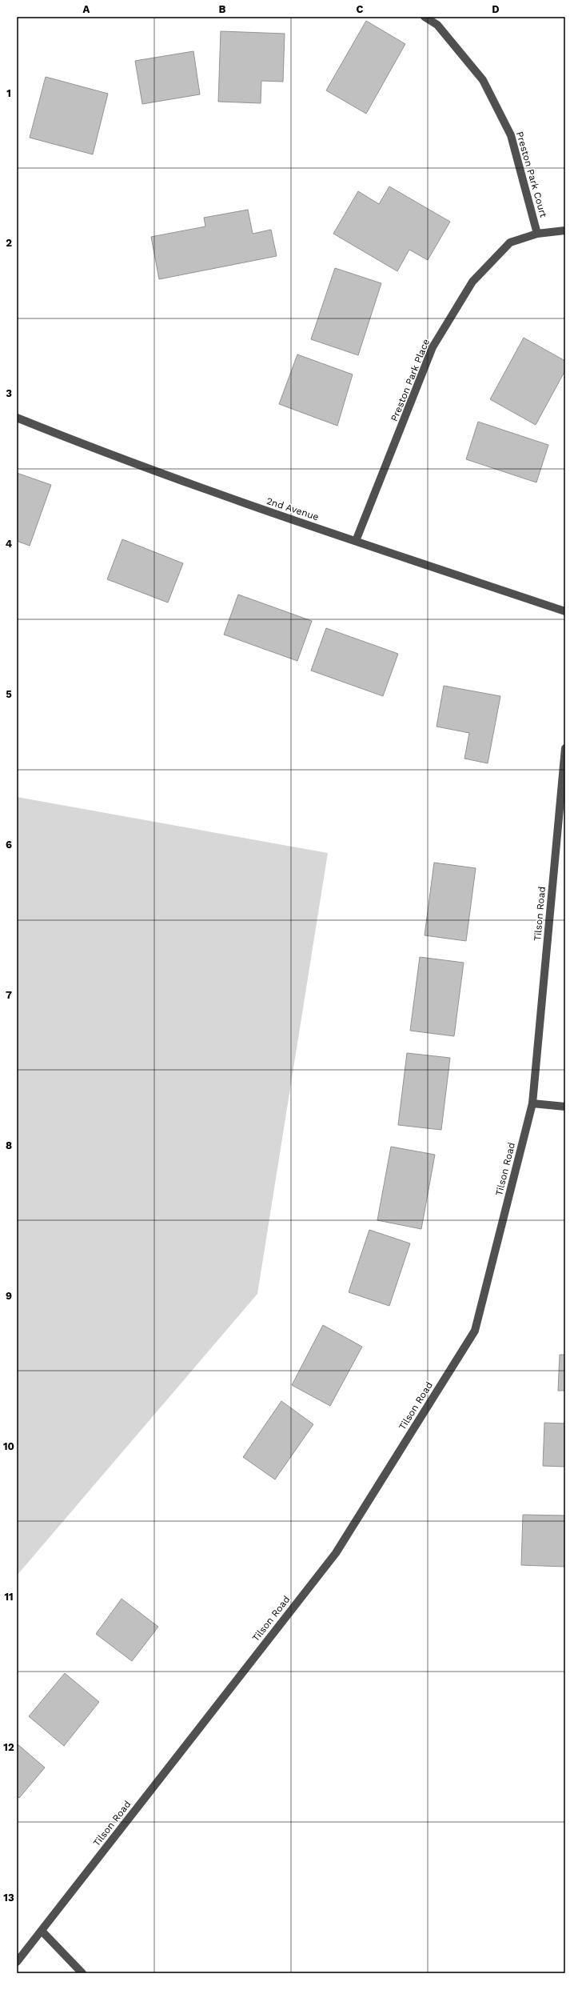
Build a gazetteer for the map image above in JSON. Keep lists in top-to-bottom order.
{
  "streets": {
    "street": [
      "Preston Park Court",
      "Preston Park Place",
      "2nd Avenue",
      "Tilson Road"
    ]
  },
  "crossings": [
    ["Preston Park Court", "Preston Park Place"],
    ["Preston Park Place", "2nd Avenue"]
  ],
  "grid": {
    "columns": [
      "A",
      "B",
      "C",
      "D"
    ],
    "rows": [
      "1",
      "2",
      "3",
      "4",
      "5",
      "6",
      "7",
      "8",
      "9",
      "10",
      "11",
      "12",
      "13"
    ]
  }
}
